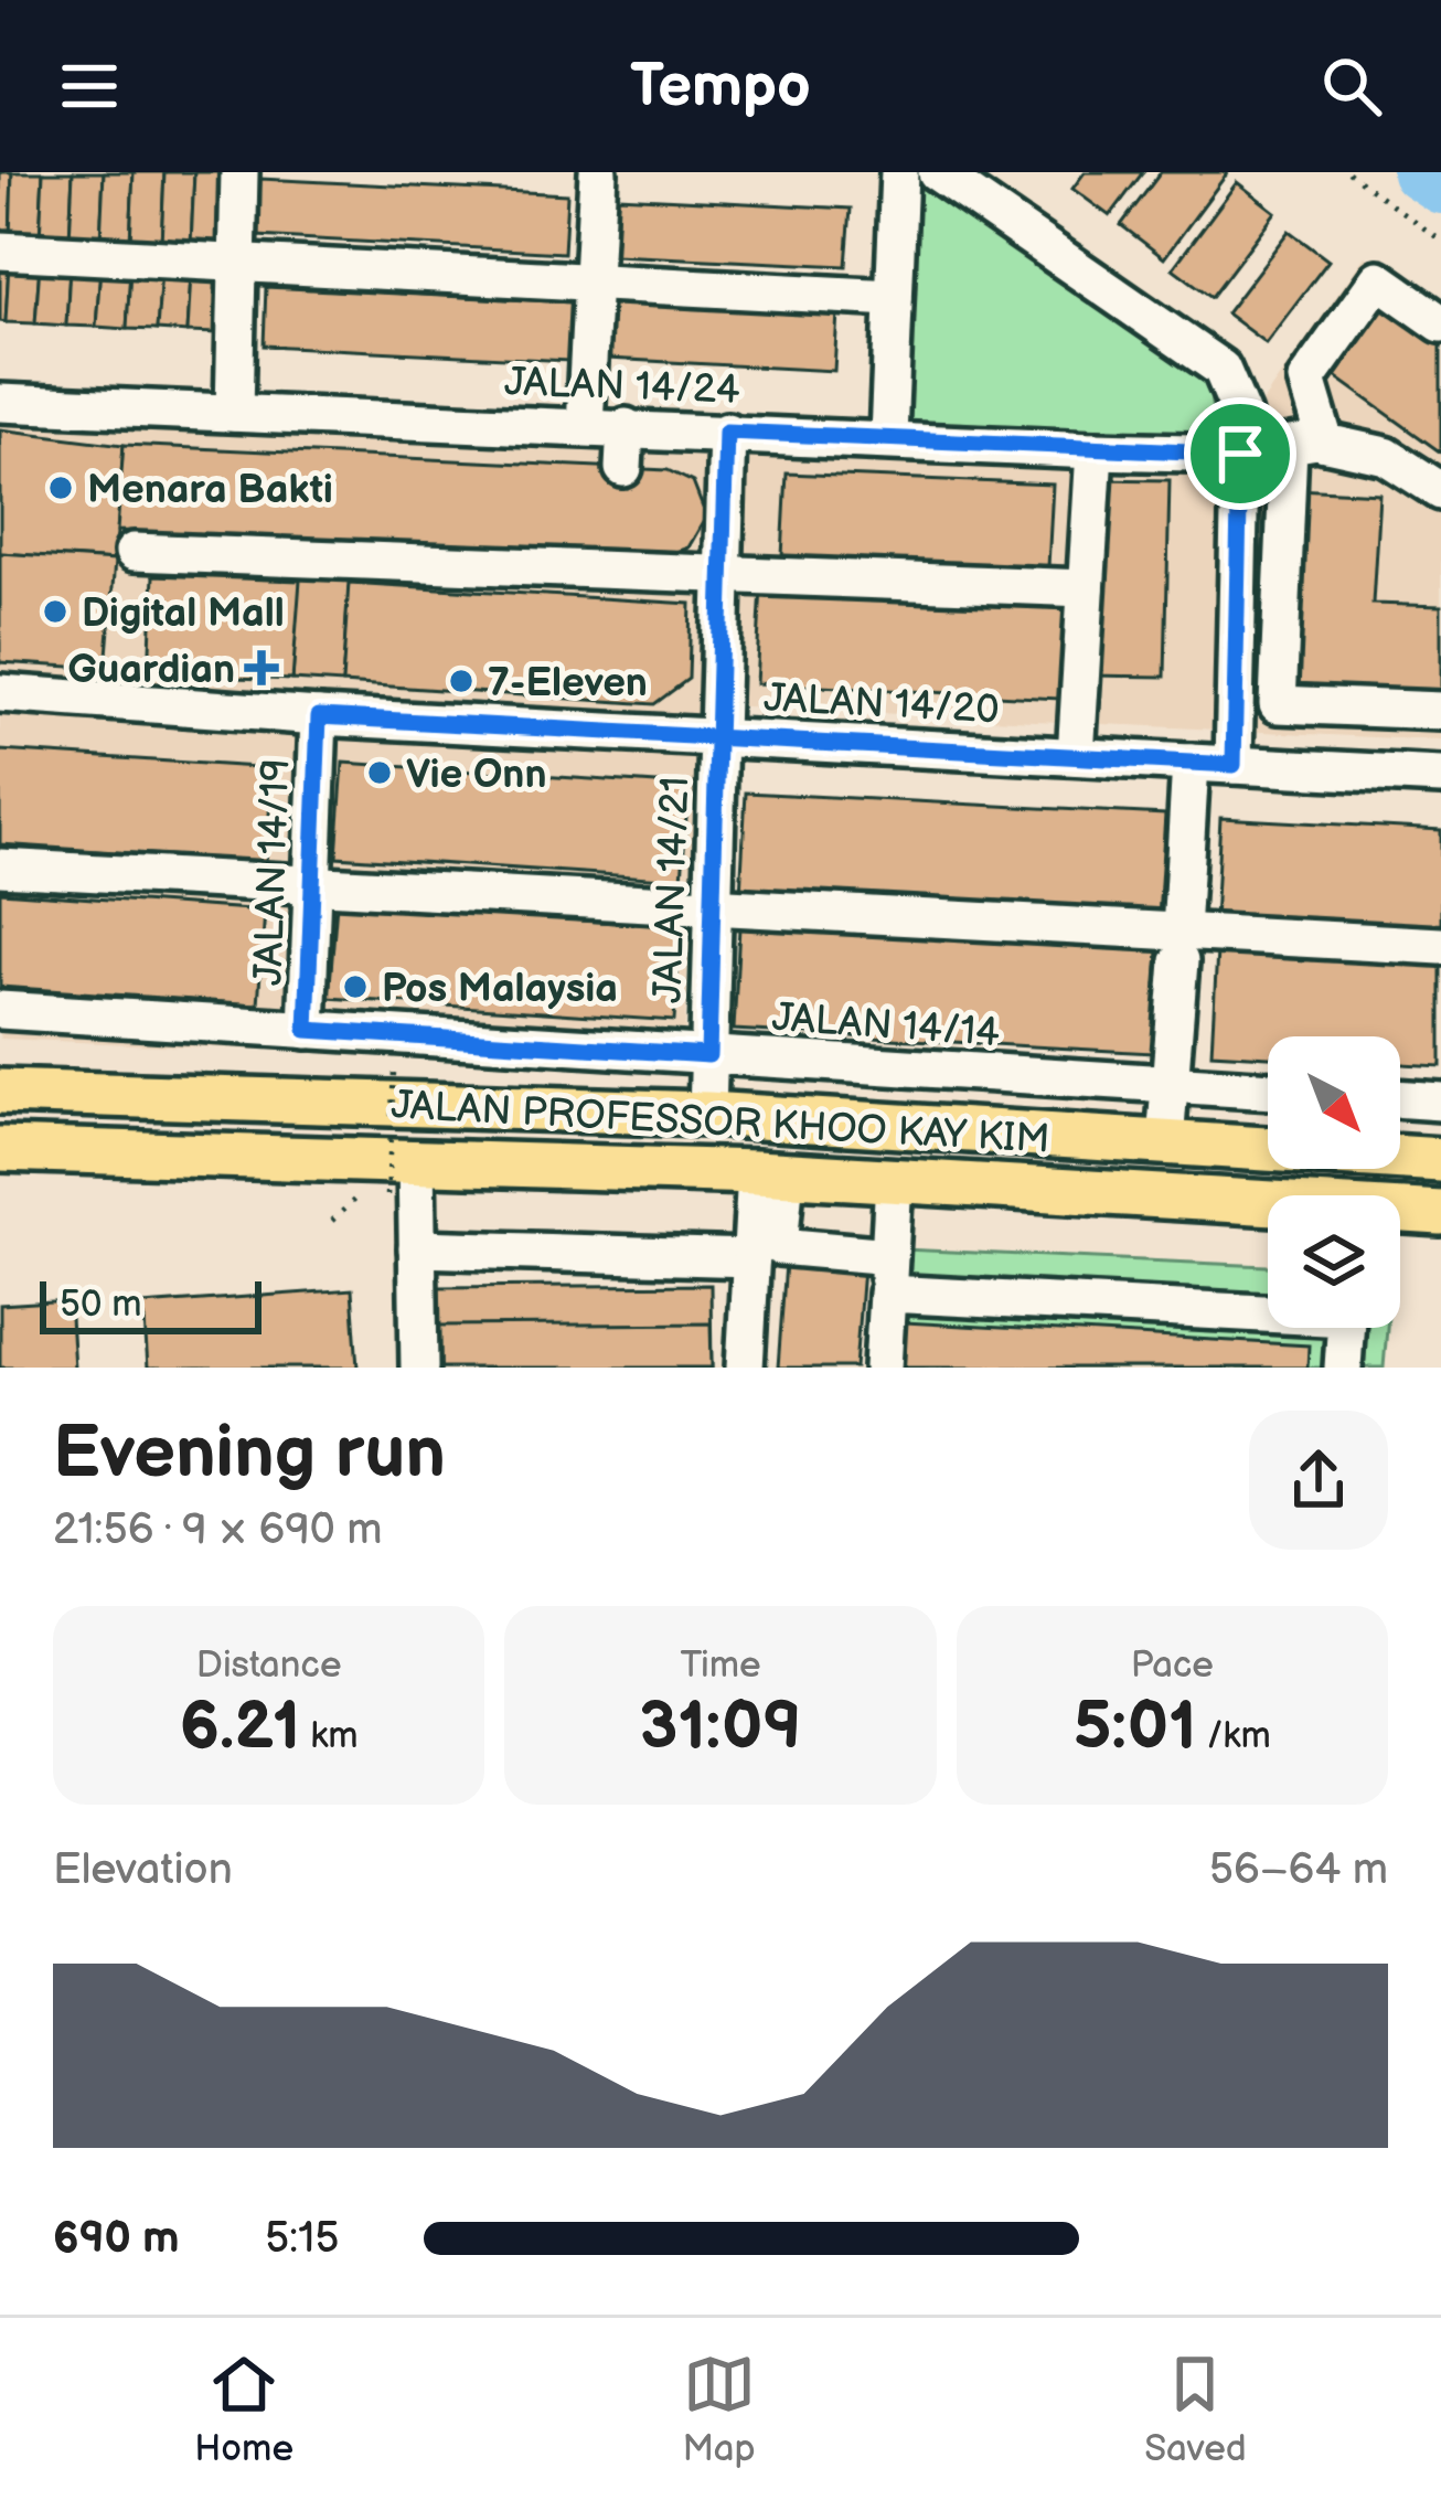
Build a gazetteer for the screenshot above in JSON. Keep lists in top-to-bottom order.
{
  "streets": {
    "main road": ["JALAN PROFESSOR KHOO KAY KIM"],
    "street": [
      "JALAN 14/24",
      "JALAN 14/20",
      "JALAN 14/19",
      "JALAN 14/21",
      "JALAN 14/14"
    ]
  },
  "crossings": [
    ["JALAN 14/24", "JALAN 14/21"],
    ["JALAN 14/20", "JALAN 14/19"],
    ["JALAN 14/20", "JALAN 14/21"],
    ["JALAN 14/19", "JALAN 14/14"],
    ["JALAN 14/21", "JALAN 14/14"],
    ["JALAN 14/21", "JALAN PROFESSOR KHOO KAY KIM"]
  ],
  "places": {
    "other": [
      "Menara Bakti",
      "Digital Mall",
      "7-Eleven",
      "Vie Onn",
      "Pos Malaysia"
    ],
    "health": ["Guardian"]
  },
  "scale_bar": "50 m",
  "north": "bottom right",
  "page": {
    "header": "Tempo",
    "scale": "50 m",
    "heading": ["Evening run", "21:56 · 9 × 690 m"],
    "stats": [
      ["Distance", "6.21 km"],
      ["Time", "31:09"],
      ["Pace", "5:01 /km"]
    ],
    "chart": ["Elevation", "56–64 m"],
    "list": [
      {
        "name": "690 m",
        "note": "5:15"
      }
    ],
    "tabs": ["Home", "Map", "Saved"]
  }
}
